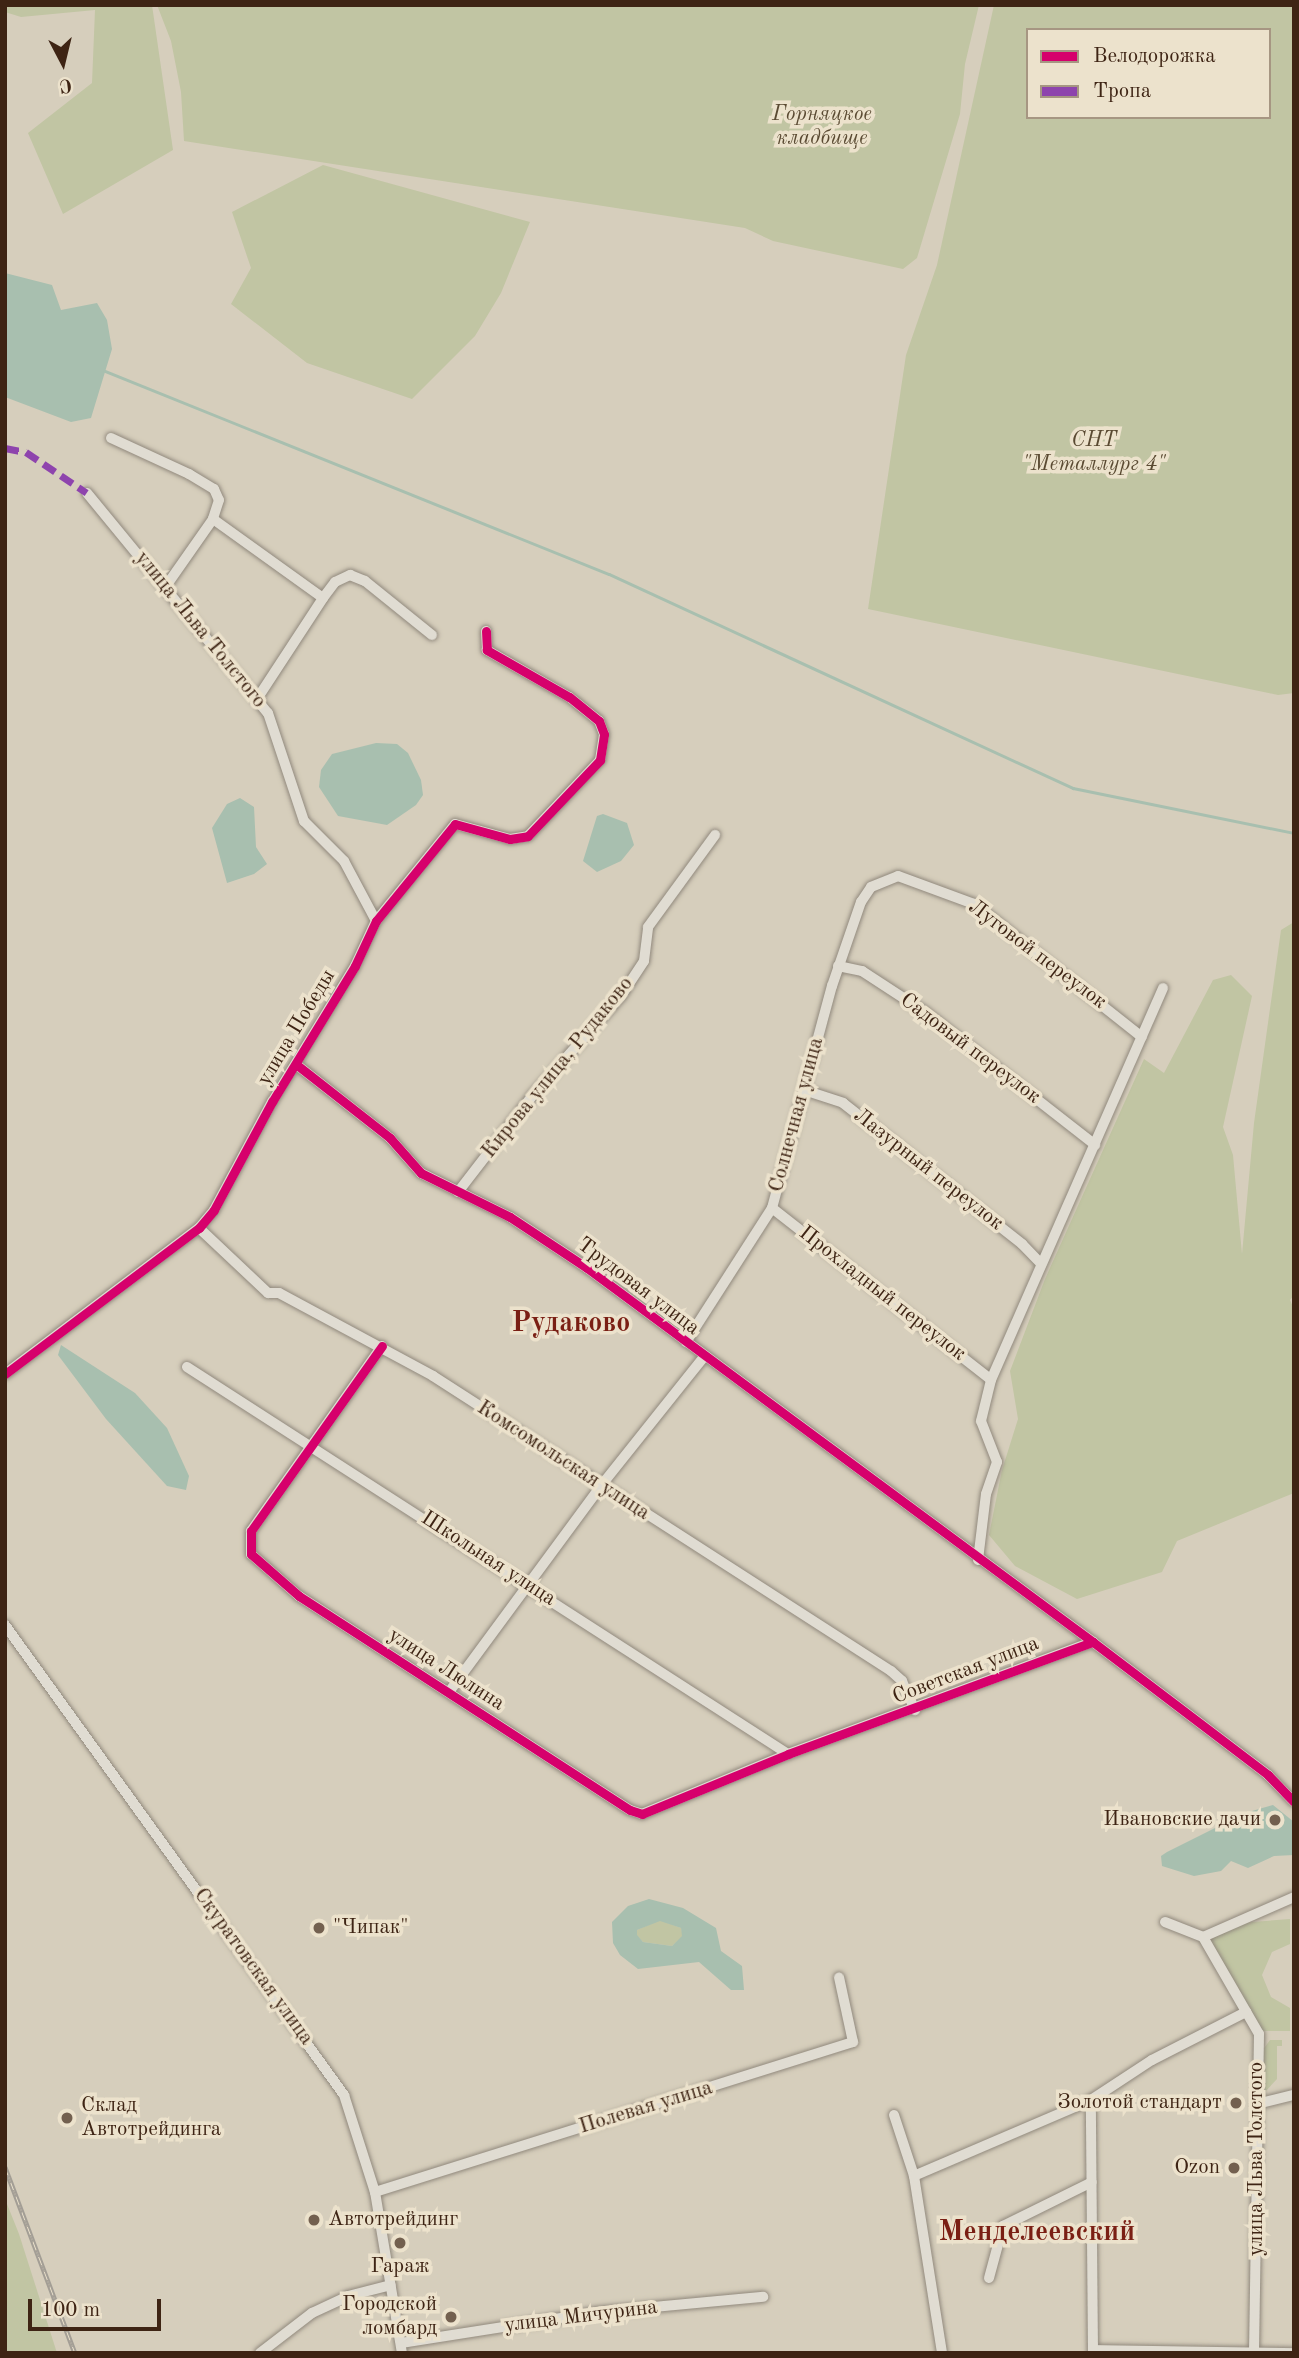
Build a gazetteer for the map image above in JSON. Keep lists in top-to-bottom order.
{
  "streets": {
    "street": [
      "улица Льва Толстого",
      "Луговой переулок",
      "улица Победы",
      "Садовый переулок",
      "Кирова улица, Рудаково",
      "Солнечная улица",
      "Лазурный переулок",
      "Трудовая улица",
      "Прохладный переулок",
      "Комсомольская улица",
      "Школьная улица",
      "улица Люлина",
      "Советская улица",
      "Скуратовская улица",
      "Полевая улица",
      "улица Мичурина"
    ]
  },
  "crossings": [
    ["улица Льва Толстого", "улица Победы"],
    ["Луговой переулок", "Солнечная улица"],
    ["улица Победы", "Трудовая улица"],
    ["улица Победы", "Комсомольская улица"],
    ["Садовый переулок", "Солнечная улица"],
    ["Кирова улица, Рудаково", "Трудовая улица"],
    ["Солнечная улица", "Лазурный переулок"],
    ["Солнечная улица", "Трудовая улица"],
    ["Солнечная улица", "Прохладный переулок"],
    ["Трудовая улица", "Советская улица"],
    ["Комсомольская улица", "Советская улица"],
    ["Школьная улица", "улица Люлина"],
    ["Школьная улица", "Советская улица"],
    ["улица Люлина", "Советская улица"],
    ["Скуратовская улица", "Полевая улица"],
    ["Скуратовская улица", "улица Мичурина"]
  ],
  "districts": ["Рудаково", "Менделеевский"],
  "parks": ["Горняцкое кладбище", "СНТ \"Металлург 4\""],
  "places": [
    "Ивановские дачи",
    "\"Чипак\"",
    "Золотой стандарт",
    "Склад Автотрейдинга",
    "Ozon",
    "Автотрейдинг",
    "Гараж",
    "Городской ломбард"
  ],
  "legend": ["Велодорожка", "Тропа"],
  "scale_bar": "100 m",
  "north": "bottom"
}
